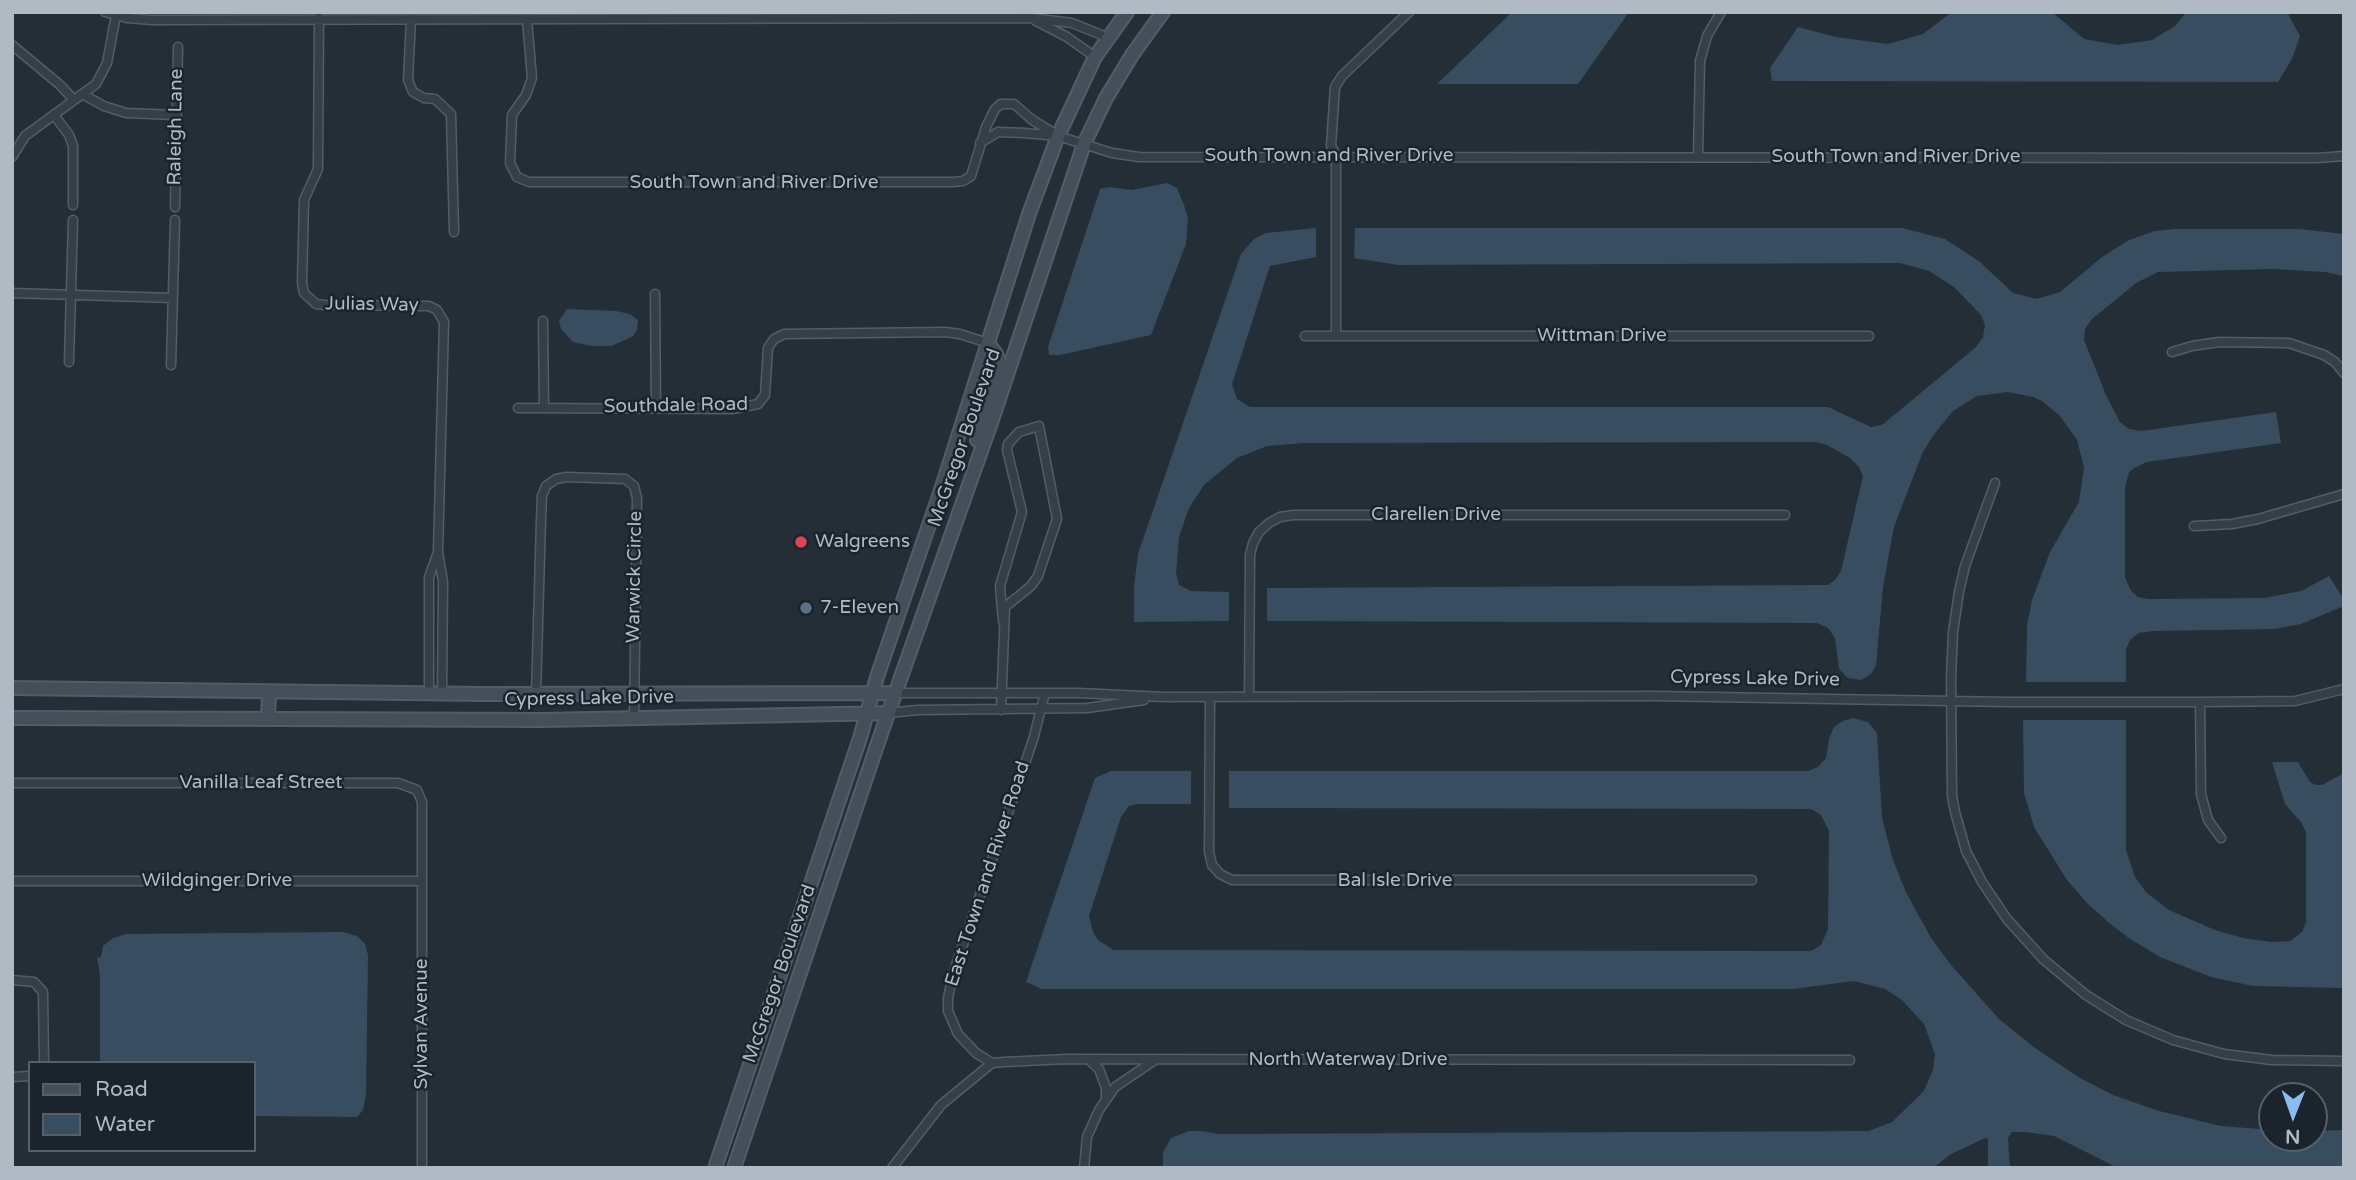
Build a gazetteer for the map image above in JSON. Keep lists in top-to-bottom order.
{
  "streets": {
    "main road": ["McGregor Boulevard", "Cypress Lake Drive"],
    "street": [
      "Raleigh Lane",
      "South Town and River Drive",
      "Julias Way",
      "Wittman Drive",
      "Southdale Road",
      "Clarellen Drive",
      "Warwick Circle",
      "Vanilla Leaf Street",
      "East Town and River Road",
      "Wildginger Drive",
      "Bal Isle Drive",
      "Sylvan Avenue",
      "North Waterway Drive"
    ]
  },
  "crossings": [
    ["South Town and River Drive", "McGregor Boulevard"],
    ["Julias Way", "Cypress Lake Drive"],
    ["Southdale Road", "McGregor Boulevard"],
    ["McGregor Boulevard", "Cypress Lake Drive"],
    ["Clarellen Drive", "Cypress Lake Drive"],
    ["Warwick Circle", "Cypress Lake Drive"],
    ["Cypress Lake Drive", "East Town and River Road"],
    ["Cypress Lake Drive", "Bal Isle Drive"],
    ["Vanilla Leaf Street", "Wildginger Drive"],
    ["Vanilla Leaf Street", "Sylvan Avenue"],
    ["East Town and River Road", "North Waterway Drive"],
    ["Wildginger Drive", "Sylvan Avenue"]
  ],
  "places": ["Walgreens", "7-Eleven"],
  "legend": ["Road", "Water"],
  "north": "bottom"
}
